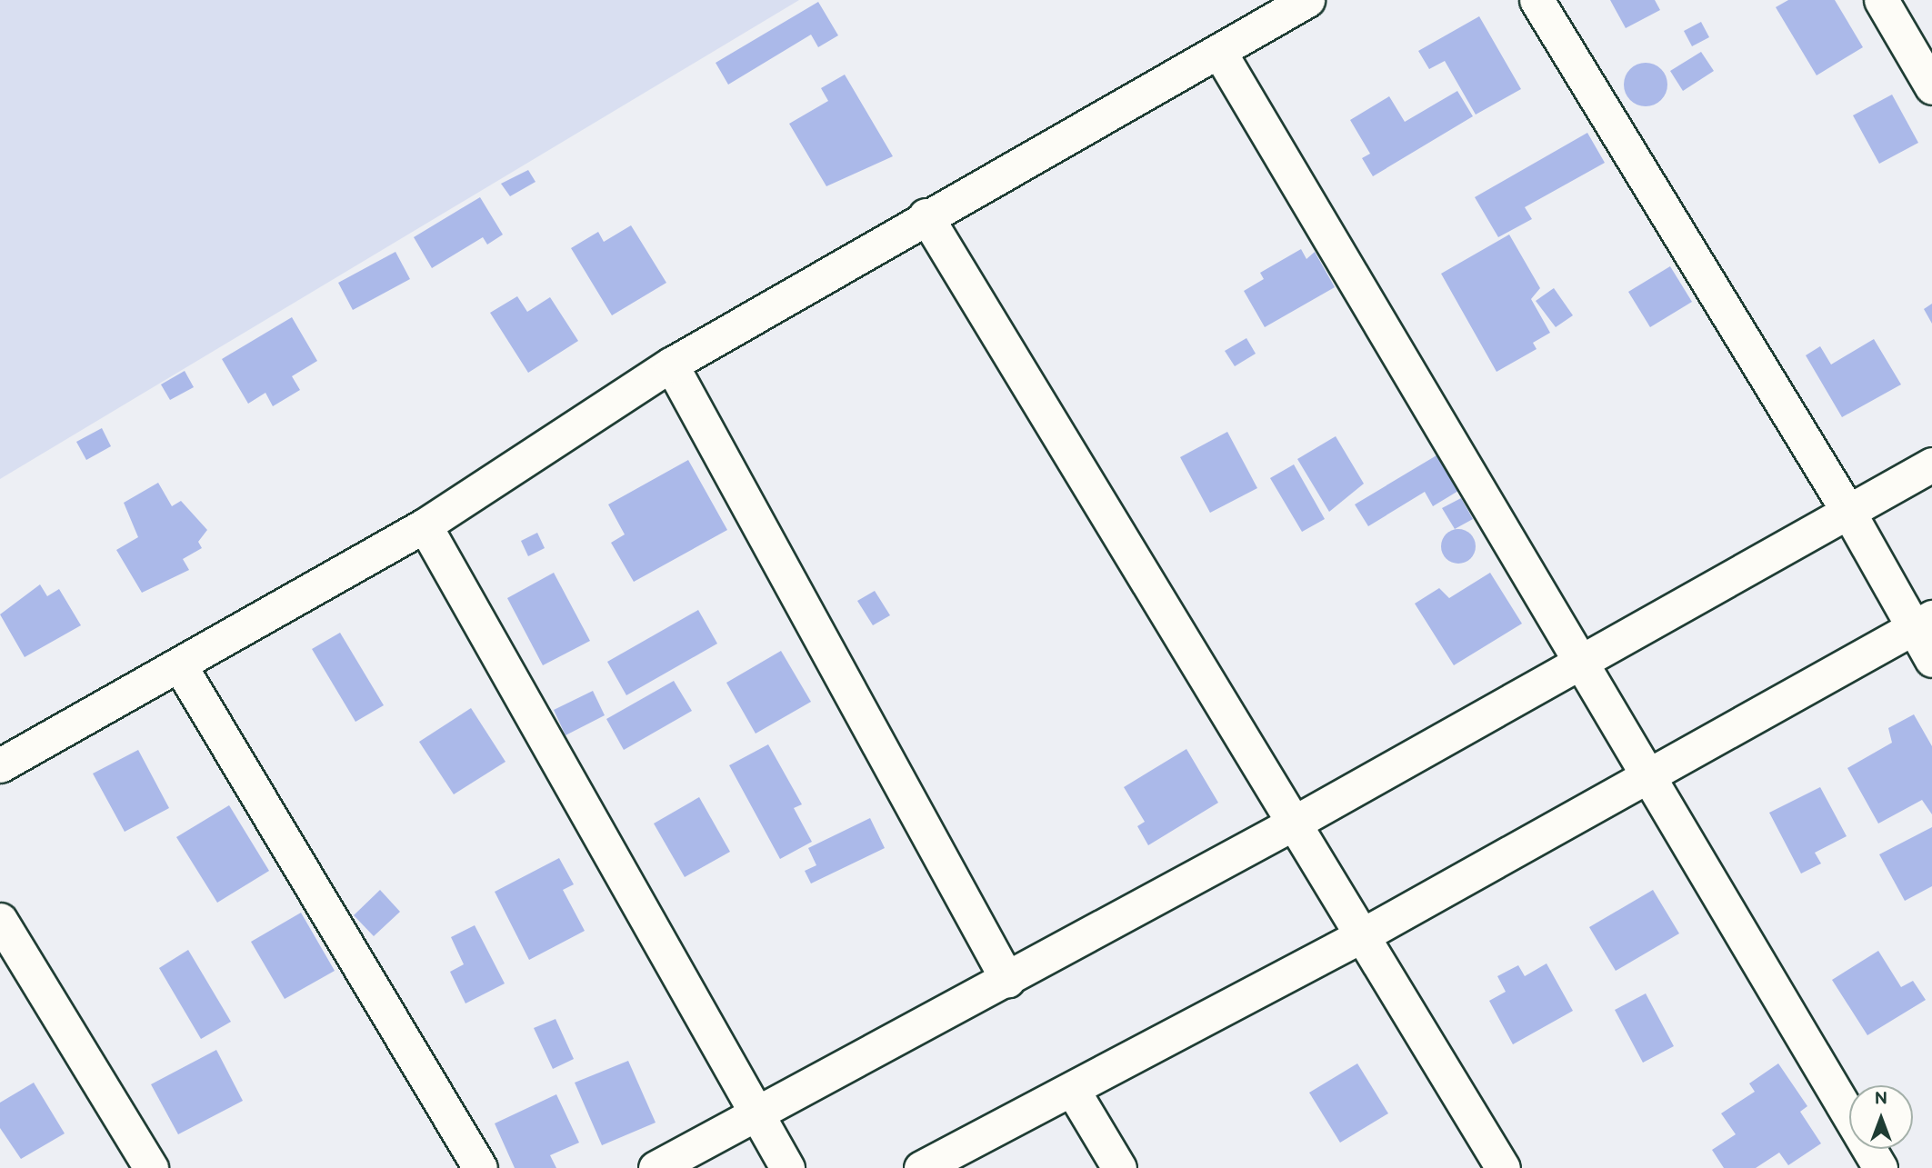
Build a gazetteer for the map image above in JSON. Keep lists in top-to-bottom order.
{
  "north": "top"
}
